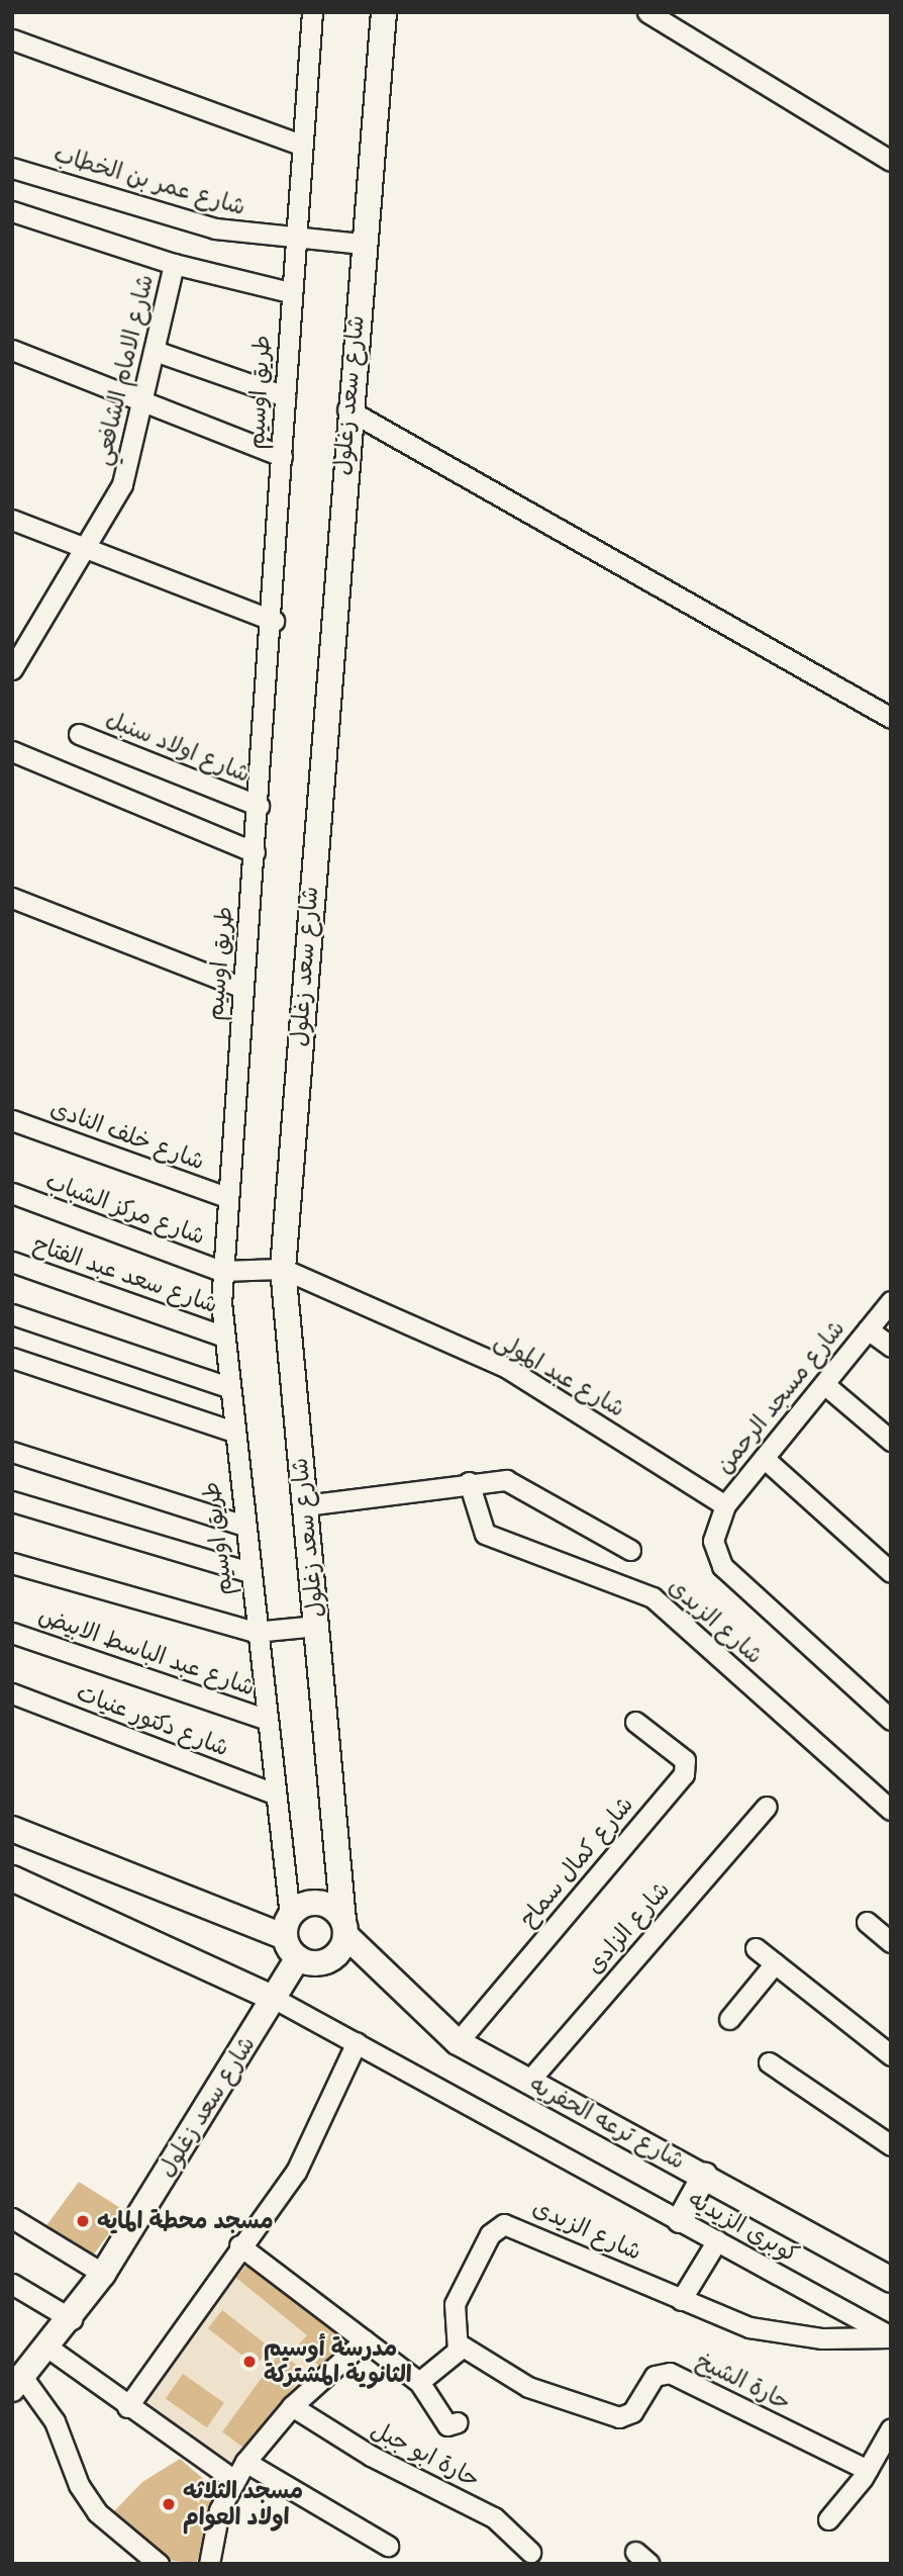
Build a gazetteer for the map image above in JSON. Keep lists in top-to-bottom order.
{
  "streets": {
    "street": [
      "شارع عمر بن الخطاب",
      "شارع الامام الشافعي",
      "طريق اوسيم",
      "شارع سعد زغلول",
      "شارع اولاد سنبل",
      "شارع خلف النادى",
      "شارع مركز الشباب",
      "شارع سعد عبد الفتاح",
      "شارع عبد المولى",
      "شارع مسجد الرحمن",
      "شارع الزيدى",
      "شارع عبد الباسط الابيض",
      "شارع دكتور عنيات",
      "شارع كمال سماح",
      "شارع الزادى",
      "شارع ترعه الحفريه",
      "كوبرى الزيديه",
      "حارة الشيخ",
      "حارة ابو جبل"
    ]
  },
  "crossings": [
    ["شارع عمر بن الخطاب", "طريق اوسيم"],
    ["شارع عمر بن الخطاب", "شارع سعد زغلول"],
    ["طريق اوسيم", "شارع سعد زغلول"],
    ["طريق اوسيم", "شارع اولاد سنبل"],
    ["طريق اوسيم", "شارع خلف النادى"],
    ["طريق اوسيم", "شارع مركز الشباب"],
    ["طريق اوسيم", "شارع سعد عبد الفتاح"],
    ["طريق اوسيم", "شارع عبد الباسط الابيض"],
    ["طريق اوسيم", "شارع دكتور عنيات"],
    ["طريق اوسيم", "شارع ترعه الحفريه"],
    ["شارع سعد زغلول", "شارع عبد المولى"],
    ["شارع سعد زغلول", "شارع ترعه الحفريه"],
    ["شارع سعد زغلول", "كوبرى الزيديه"],
    ["شارع عبد المولى", "شارع مسجد الرحمن"],
    ["شارع الزيدى", "كوبرى الزيديه"],
    ["شارع الزيدى", "حارة الشيخ"],
    ["شارع كمال سماح", "شارع ترعه الحفريه"],
    ["شارع الزادى", "شارع ترعه الحفريه"]
  ],
  "places": ["مسجد محطة المايه", "مدرسة أوسيم الثانوية المشتركة", "مسجد الثلاثه اولاد العوام"]
}
